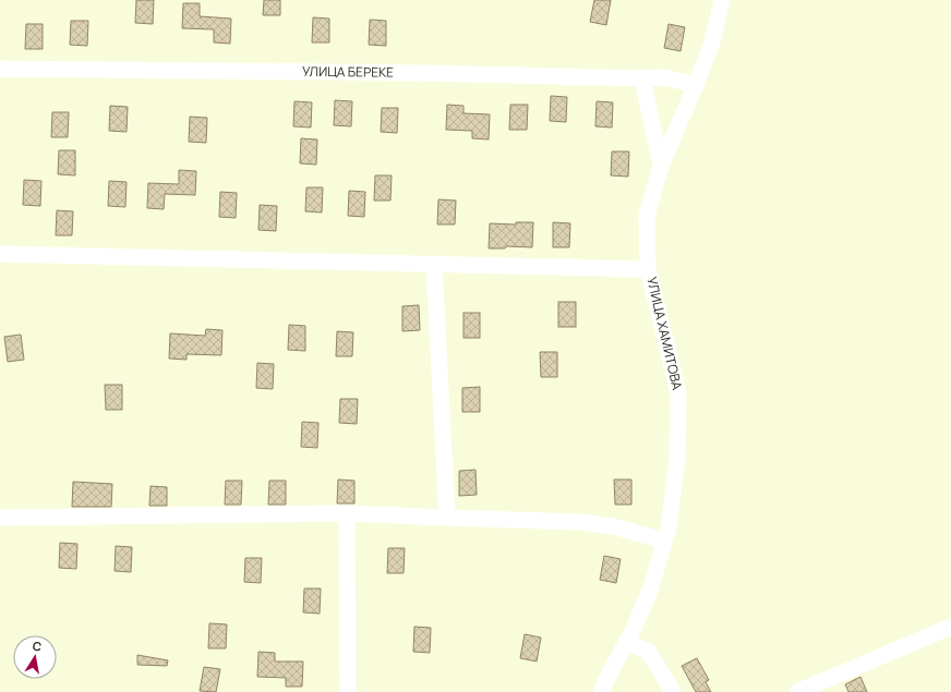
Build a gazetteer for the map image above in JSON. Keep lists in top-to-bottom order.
{
  "streets": {
    "street": ["УЛИЦА БЕРЕКЕ", "УЛИЦА ХАМИТОВА"]
  },
  "crossings": [
    ["УЛИЦА БЕРЕКЕ", "УЛИЦА ХАМИТОВА"]
  ],
  "north": "top"
}
